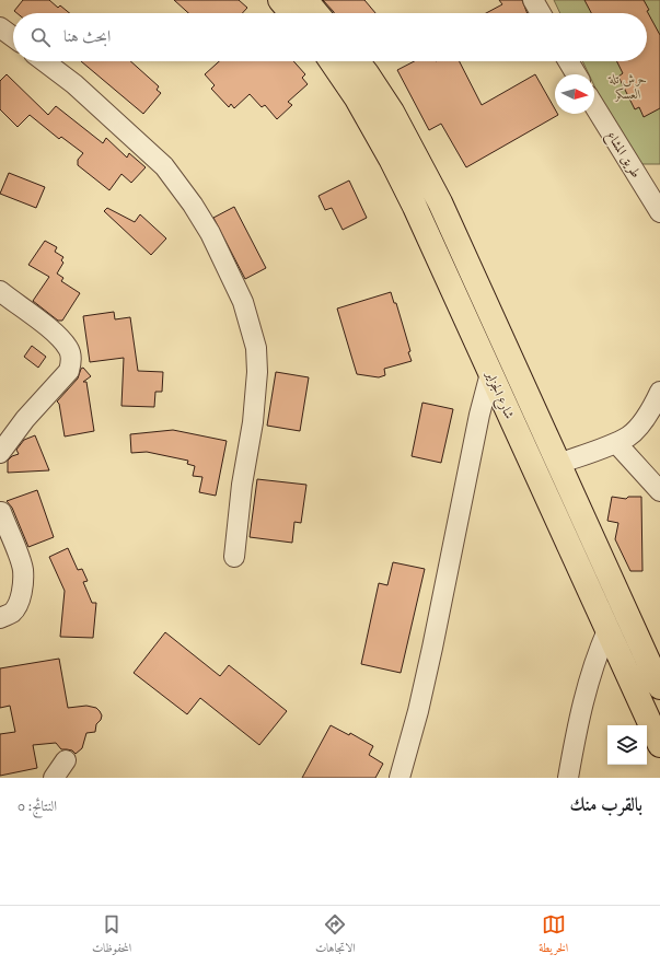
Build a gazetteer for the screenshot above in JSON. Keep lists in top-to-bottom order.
{
  "streets": {
    "main road": ["شارع الجزاير"],
    "street": ["طريق المشاع"]
  },
  "parks": ["حرش تلة العسكر"],
  "north": "right",
  "page": {
    "search": "ابحث هنا",
    "heading": ["بالقرب منك", "النتائج: 0"],
    "nav": ["الخريطة", "الاتجاهات", "المحفوظات"]
  }
}
